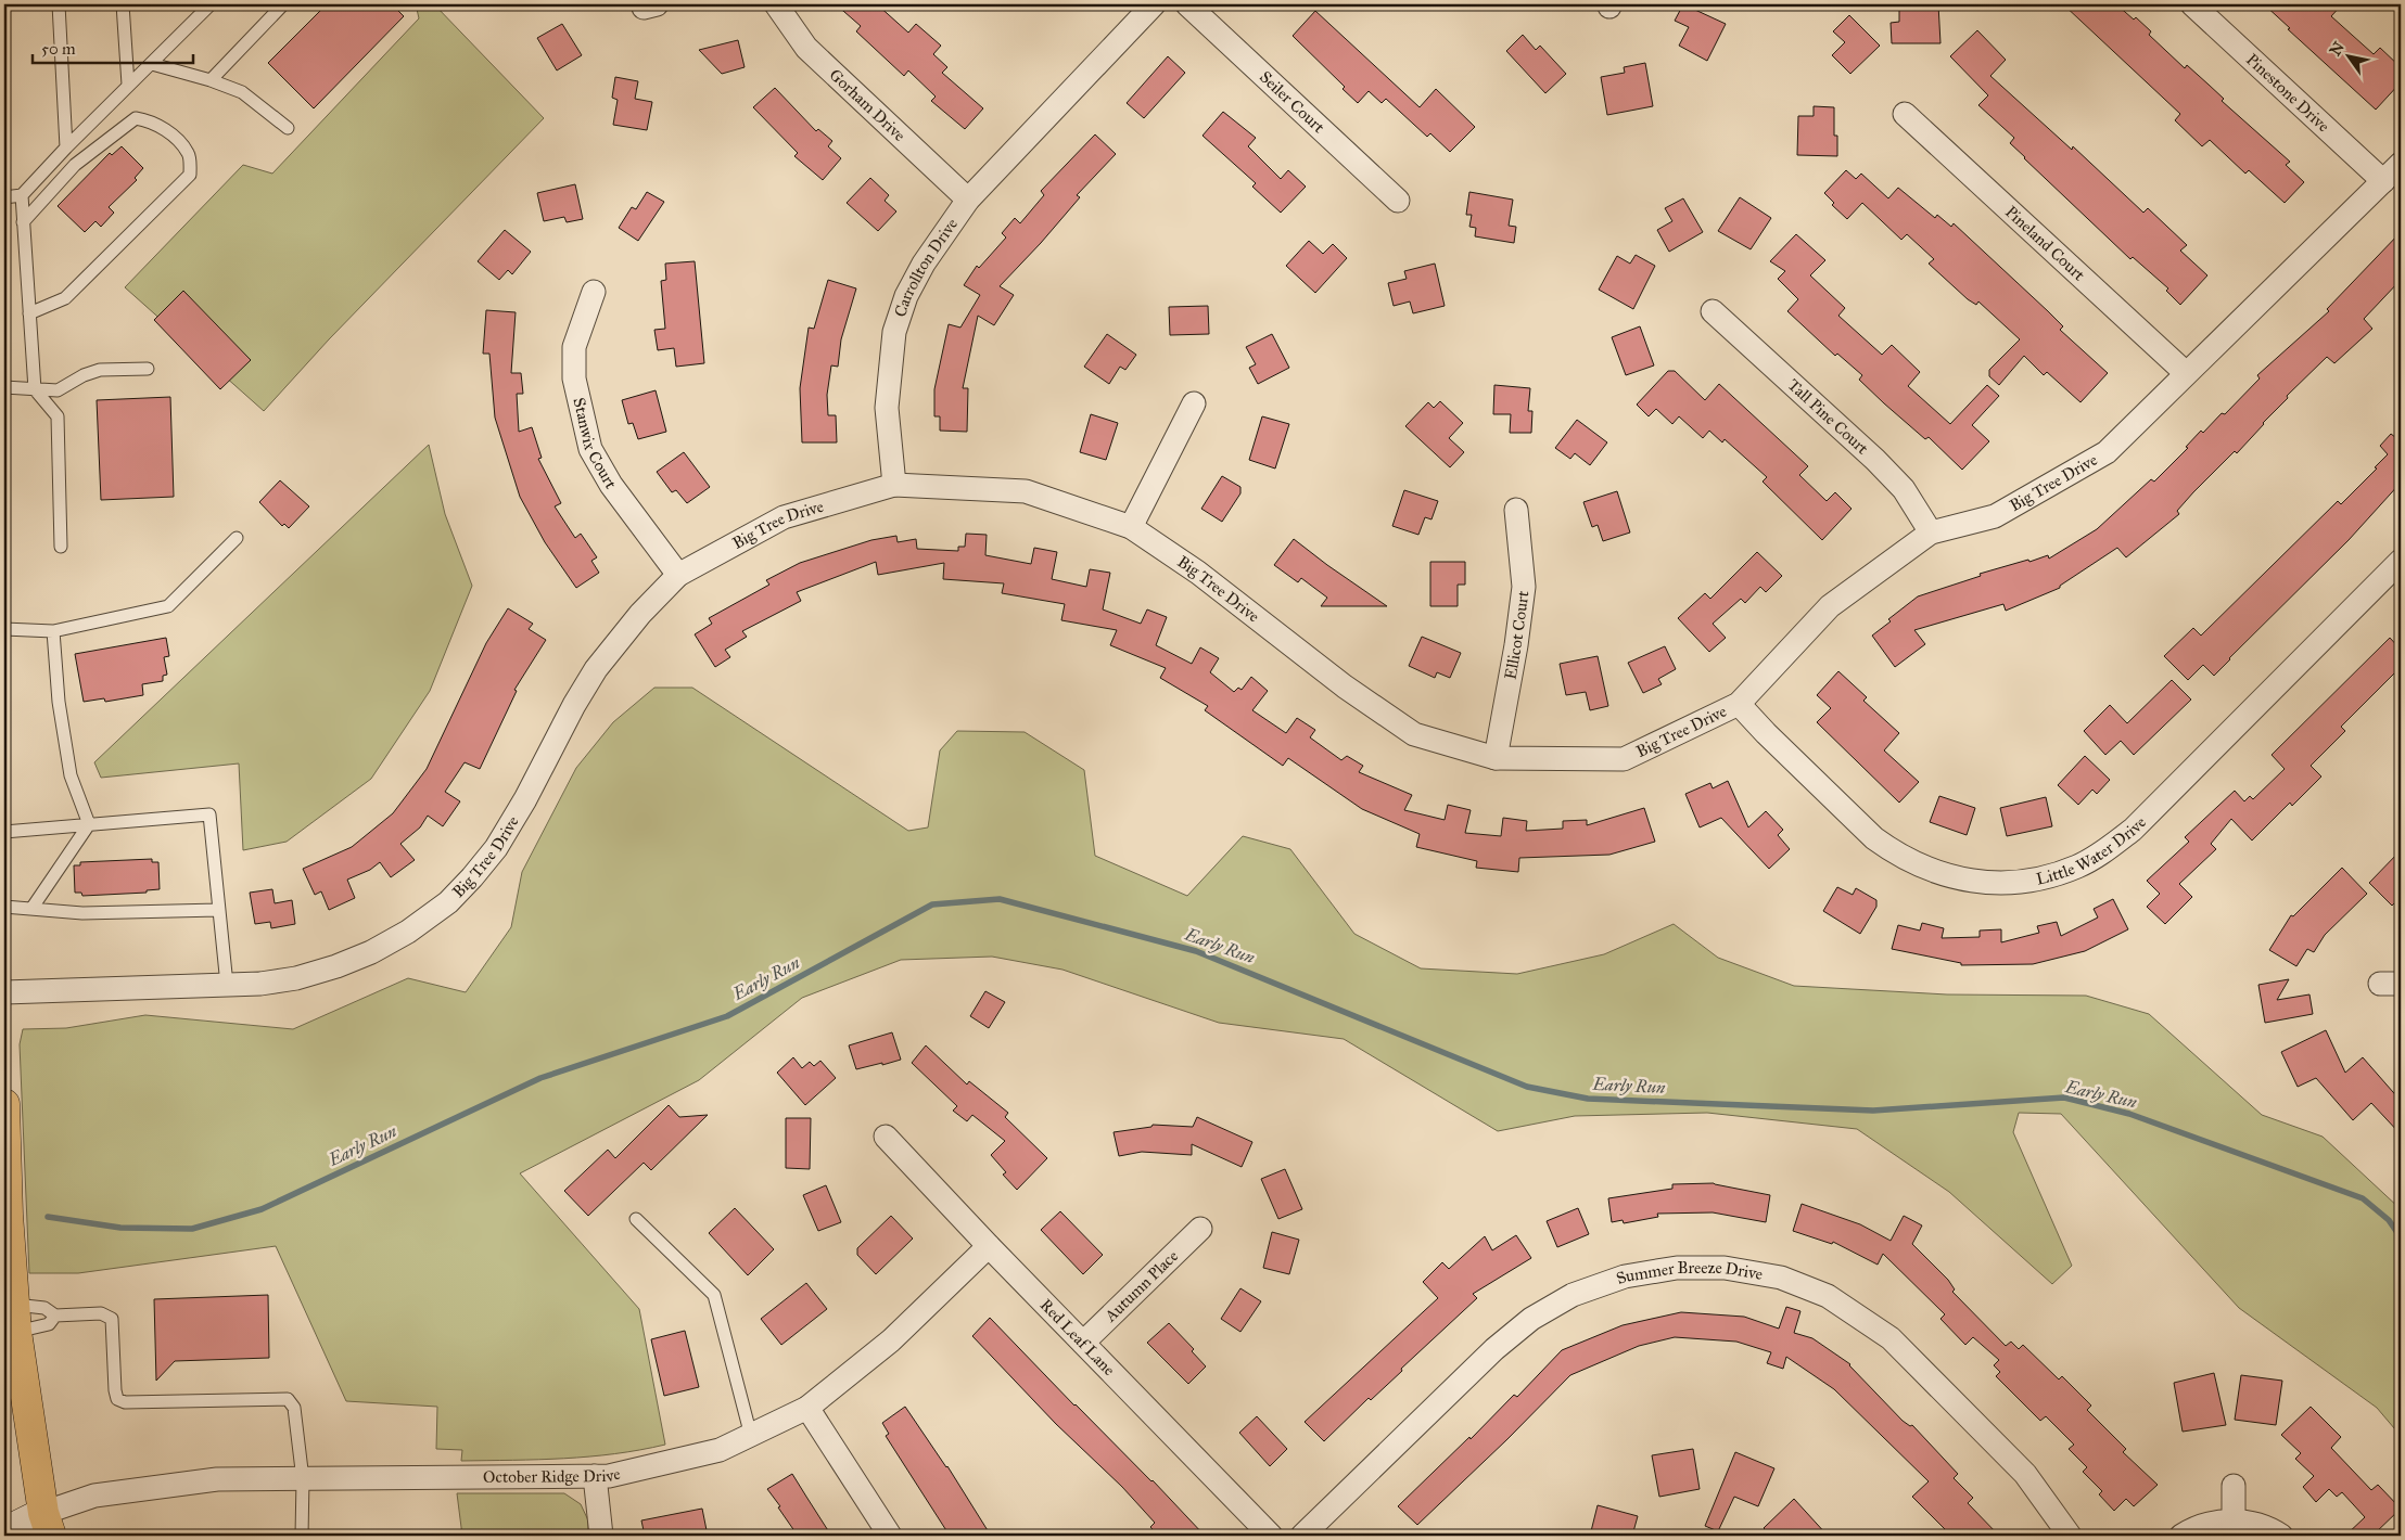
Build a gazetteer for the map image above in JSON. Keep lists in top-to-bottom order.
{
  "streets": {
    "street": [
      "Pinestone Drive",
      "Seiler Court",
      "Gorham Drive",
      "Pineland Court",
      "Carrollton Drive",
      "Tall Pine Court",
      "Stanwix Court",
      "Big Tree Drive",
      "Ellicot Court",
      "Little Water Drive",
      "Summer Breeze Drive",
      "Autumn Place",
      "Red Leaf Lane",
      "October Ridge Drive"
    ]
  },
  "crossings": [
    ["Pinestone Drive", "Big Tree Drive"],
    ["Gorham Drive", "Carrollton Drive"],
    ["Pineland Court", "Big Tree Drive"],
    ["Carrollton Drive", "Big Tree Drive"],
    ["Tall Pine Court", "Big Tree Drive"],
    ["Stanwix Court", "Big Tree Drive"],
    ["Big Tree Drive", "Ellicot Court"],
    ["Big Tree Drive", "Little Water Drive"],
    ["Autumn Place", "Red Leaf Lane"],
    ["Red Leaf Lane", "October Ridge Drive"]
  ],
  "water": ["Early Run"],
  "scale_bar": "50 m",
  "north": "top left"
}
